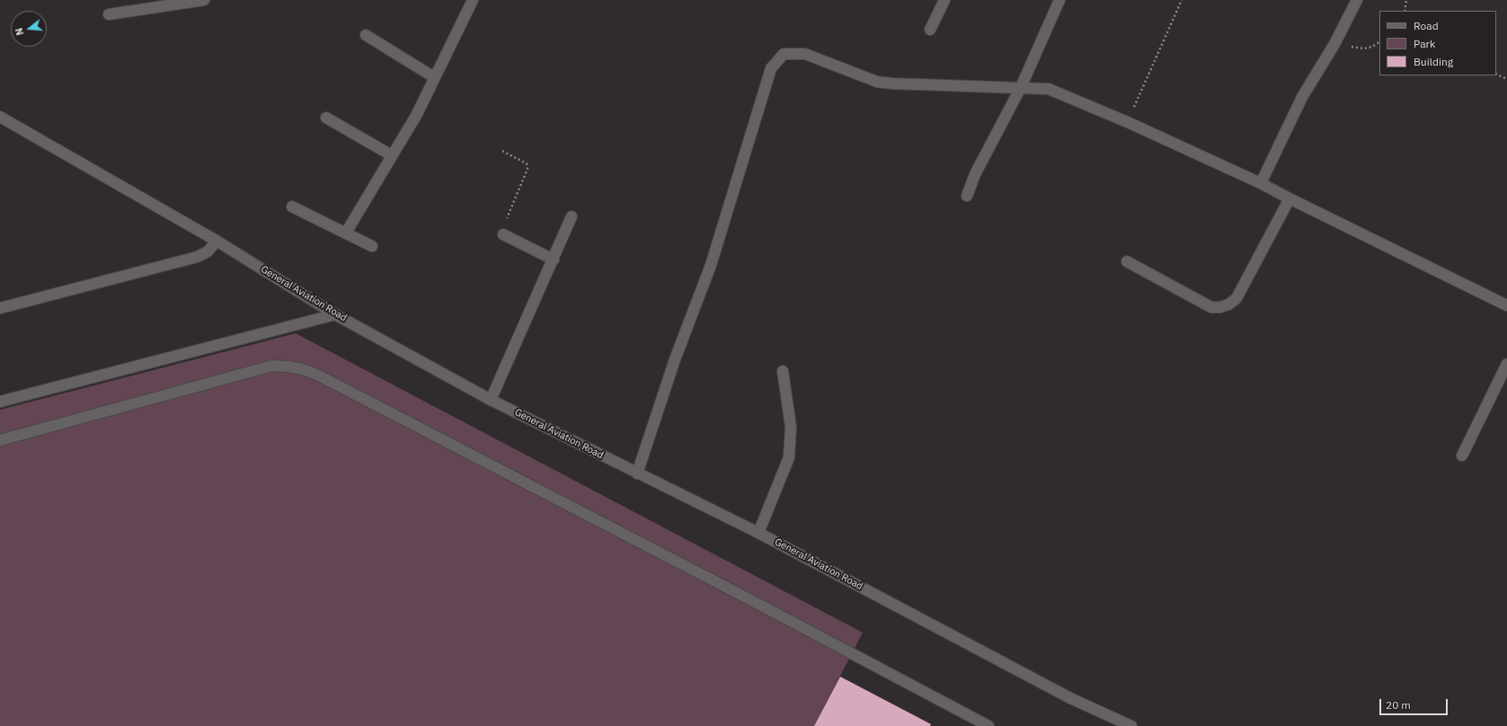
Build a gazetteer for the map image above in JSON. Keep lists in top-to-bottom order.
{
  "streets": {
    "street": ["General Aviation Road"]
  },
  "legend": ["Road", "Park", "Building"],
  "scale_bar": "20 m",
  "north": "left"
}
